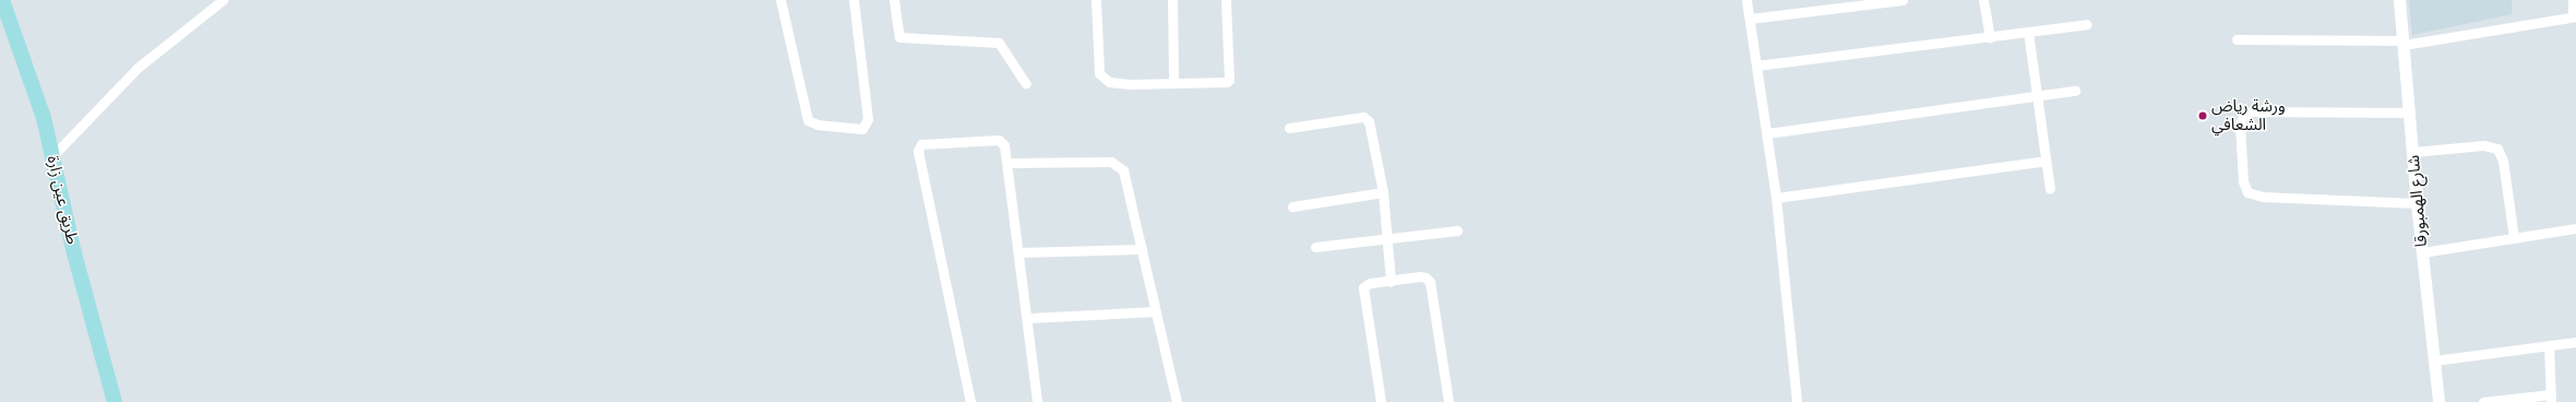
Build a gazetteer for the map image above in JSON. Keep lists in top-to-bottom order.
{
  "streets": {
    "main road": ["طريق عين زارة"],
    "street": ["شارع الهمبورقا"]
  },
  "places": ["ورشة رياض الشعافي"]
}
